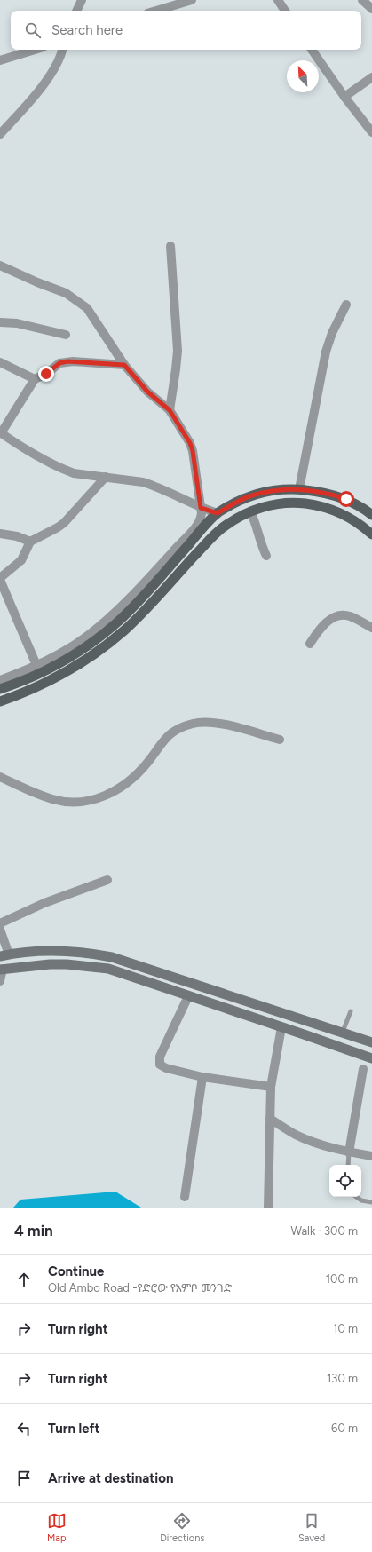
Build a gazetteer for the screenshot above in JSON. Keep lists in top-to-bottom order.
{
  "north": "top left",
  "page": {
    "search": "Search here",
    "heading": ["4 min", "Walk · 300 m"],
    "list": [
      ["Continue", "Old Ambo Road -የድሮው የአምቦ መንገድ", "100 m"],
      ["Turn right", "10 m"],
      ["Turn right", "130 m"],
      ["Turn left", "60 m"],
      "Arrive at destination"
    ],
    "nav": ["Map", "Directions", "Saved"]
  }
}
